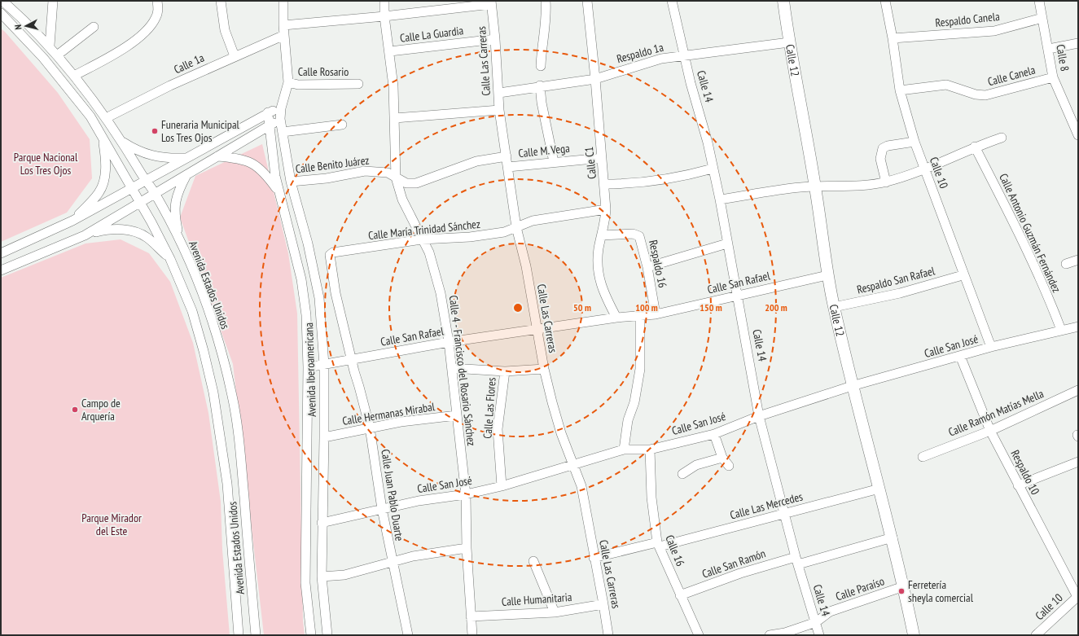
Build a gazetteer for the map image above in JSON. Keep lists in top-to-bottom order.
{
  "streets": {
    "main road": ["Calle 12"],
    "street": [
      "Respaldo Canela",
      "Calle La Guardia",
      "Respaldo 1a",
      "Calle 8",
      "Calle Las Carreras",
      "Calle 1a",
      "Calle Rosario",
      "Calle Canela",
      "Calle 14",
      "Calle M. Vega",
      "Calle C1",
      "Calle Benito Juárez",
      "Calle 10",
      "Calle María Trinidad Sánchez",
      "Calle Antonio Guzmán Fernández",
      "Respaldo 16",
      "Respaldo San Rafael",
      "Calle San Rafael",
      "Avenida Estados Unidos",
      "Calle San José",
      "Avenida Iberoamericana",
      "Calle 4 - Francisco del Rosario Sánchez",
      "Calle Las Flores",
      "Calle Ramón Matías Mella",
      "Calle Hermanas Mirabal",
      "Respaldo 10",
      "Calle Juan Pablo Duarte",
      "Calle Las Mercedes",
      "Calle 16",
      "Calle San Ramón",
      "Calle Paraíso",
      "Calle Humanitaria"
    ]
  },
  "crossings": [
    ["Respaldo Canela", "Calle 8"],
    ["Respaldo Canela", "Calle 10"],
    ["Calle La Guardia", "Calle Las Carreras"],
    ["Calle La Guardia", "Calle 4 - Francisco del Rosario Sánchez"],
    ["Respaldo 1a", "Calle 12"],
    ["Respaldo 1a", "Calle Las Carreras"],
    ["Respaldo 1a", "Calle 14"],
    ["Respaldo 1a", "Calle C1"],
    ["Calle 8", "Calle Canela"],
    ["Calle 12", "Respaldo San Rafael"],
    ["Calle 12", "Calle San Rafael"],
    ["Calle 12", "Calle San José"],
    ["Calle 12", "Calle Las Mercedes"],
    ["Calle 12", "Calle San Ramón"],
    ["Calle 12", "Calle Paraíso"],
    ["Calle Las Carreras", "Calle M. Vega"],
    ["Calle Las Carreras", "Calle Benito Juárez"],
    ["Calle Las Carreras", "Calle María Trinidad Sánchez"],
    ["Calle Las Carreras", "Calle San Rafael"],
    ["Calle Las Carreras", "Calle San José"],
    ["Calle Las Carreras", "Calle Las Mercedes"],
    ["Calle Las Carreras", "Calle Humanitaria"],
    ["Calle 1a", "Avenida Estados Unidos"],
    ["Calle Canela", "Calle 10"],
    ["Calle 14", "Calle San Rafael"],
    ["Calle 14", "Calle San José"],
    ["Calle 14", "Calle Las Mercedes"],
    ["Calle 14", "Calle San Ramón"],
    ["Calle 14", "Calle Paraíso"],
    ["Calle M. Vega", "Calle C1"],
    ["Calle C1", "Calle María Trinidad Sánchez"],
    ["Calle C1", "Respaldo 16"],
    ["Calle C1", "Calle San Rafael"],
    ["Calle Benito Juárez", "Avenida Iberoamericana"],
    ["Calle Benito Juárez", "Calle 4 - Francisco del Rosario Sánchez"],
    ["Calle 10", "Respaldo San Rafael"],
    ["Calle 10", "Calle San José"],
    ["Calle 10", "Respaldo 10"],
    ["Calle María Trinidad Sánchez", "Calle San Rafael"],
    ["Calle María Trinidad Sánchez", "Calle 4 - Francisco del Rosario Sánchez"],
    ["Calle María Trinidad Sánchez", "Calle Juan Pablo Duarte"],
    ["Calle Antonio Guzmán Fernández", "Calle San José"],
    ["Respaldo 16", "Calle San Rafael"],
    ["Calle San Rafael", "Avenida Iberoamericana"],
    ["Calle San Rafael", "Calle 4 - Francisco del Rosario Sánchez"],
    ["Calle San Rafael", "Calle Juan Pablo Duarte"],
    ["Calle San José", "Avenida Iberoamericana"],
    ["Calle San José", "Calle 4 - Francisco del Rosario Sánchez"],
    ["Calle San José", "Calle Las Flores"],
    ["Calle San José", "Respaldo 10"],
    ["Calle San José", "Calle Juan Pablo Duarte"],
    ["Calle San José", "Calle 16"],
    ["Avenida Iberoamericana", "Calle Hermanas Mirabal"],
    ["Calle 4 - Francisco del Rosario Sánchez", "Calle Hermanas Mirabal"],
    ["Calle 4 - Francisco del Rosario Sánchez", "Calle Humanitaria"],
    ["Calle Ramón Matías Mella", "Respaldo 10"],
    ["Calle Hermanas Mirabal", "Calle Juan Pablo Duarte"],
    ["Calle Las Mercedes", "Calle 16"],
    ["Calle 16", "Calle San Ramón"]
  ],
  "parks": ["Parque Nacional Los Tres Ojos", "Parque Mirador del Este"],
  "places": ["Funeraria Municipal Los Tres Ojos", "Campo de Arquería", "Ferretería sheyla comercial"],
  "north": "left",
  "rings": [
    "50 m",
    "100 m",
    "150 m",
    "200 m"
  ]
}
